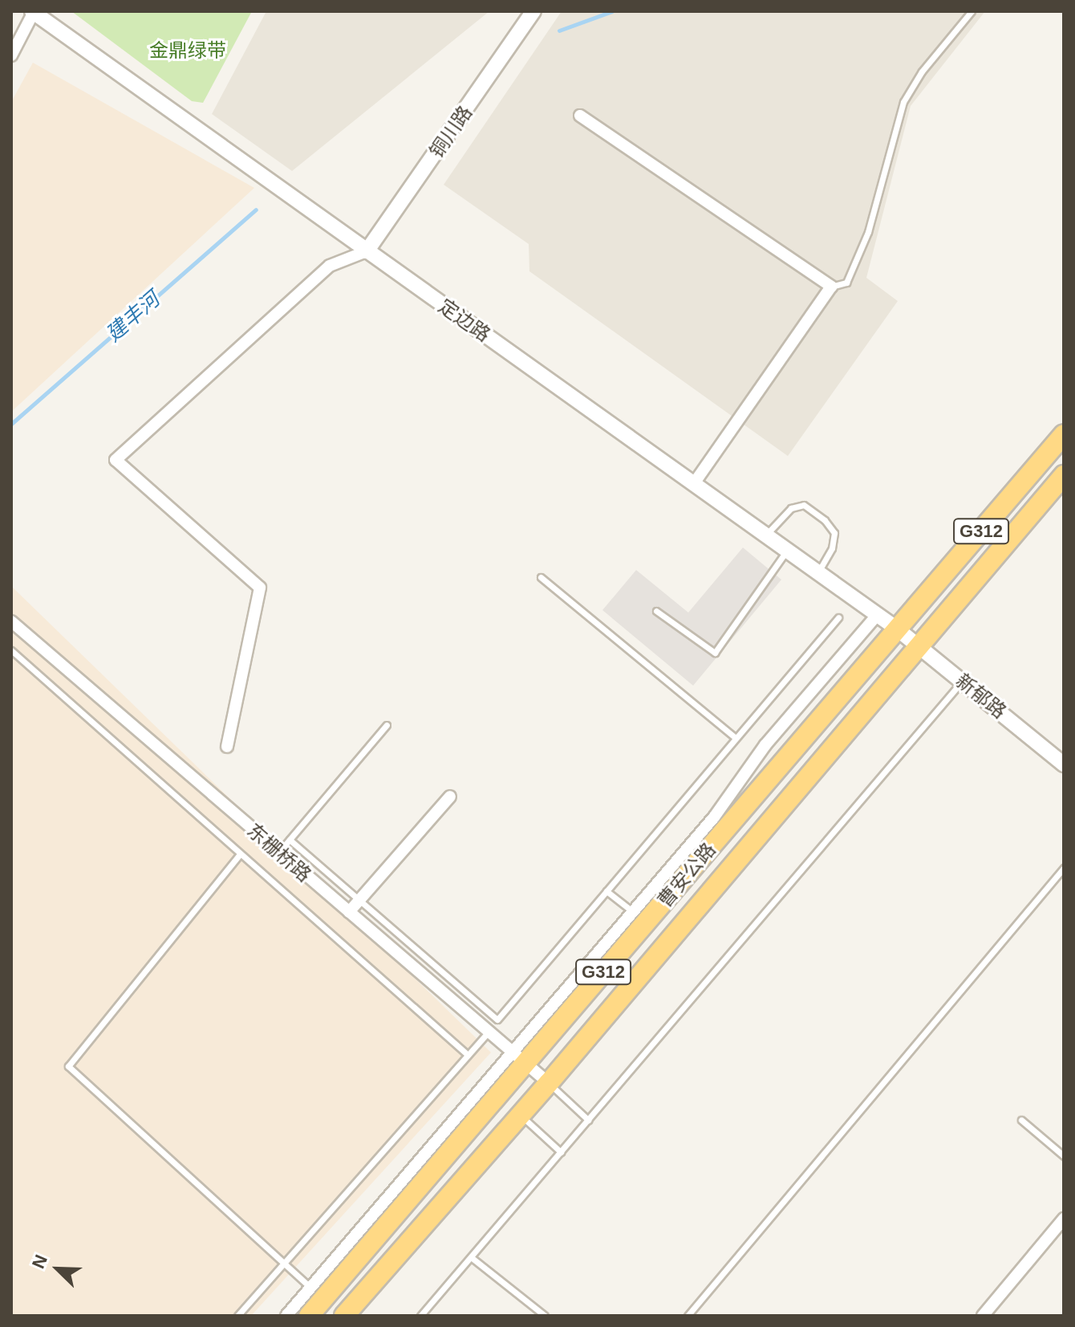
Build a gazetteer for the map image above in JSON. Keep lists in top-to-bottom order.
{
  "streets": {
    "highway": ["G312", "曹安公路"],
    "street": [
      "铜川路",
      "定边路",
      "新郁路",
      "东栅桥路"
    ]
  },
  "crossings": [
    ["铜川路", "定边路"],
    ["定边路", "新郁路"],
    ["定边路", "曹安公路"],
    ["新郁路", "曹安公路"],
    ["东栅桥路", "曹安公路"]
  ],
  "water": ["建丰河"],
  "parks": ["金鼎绿带"],
  "north": "top left"
}
